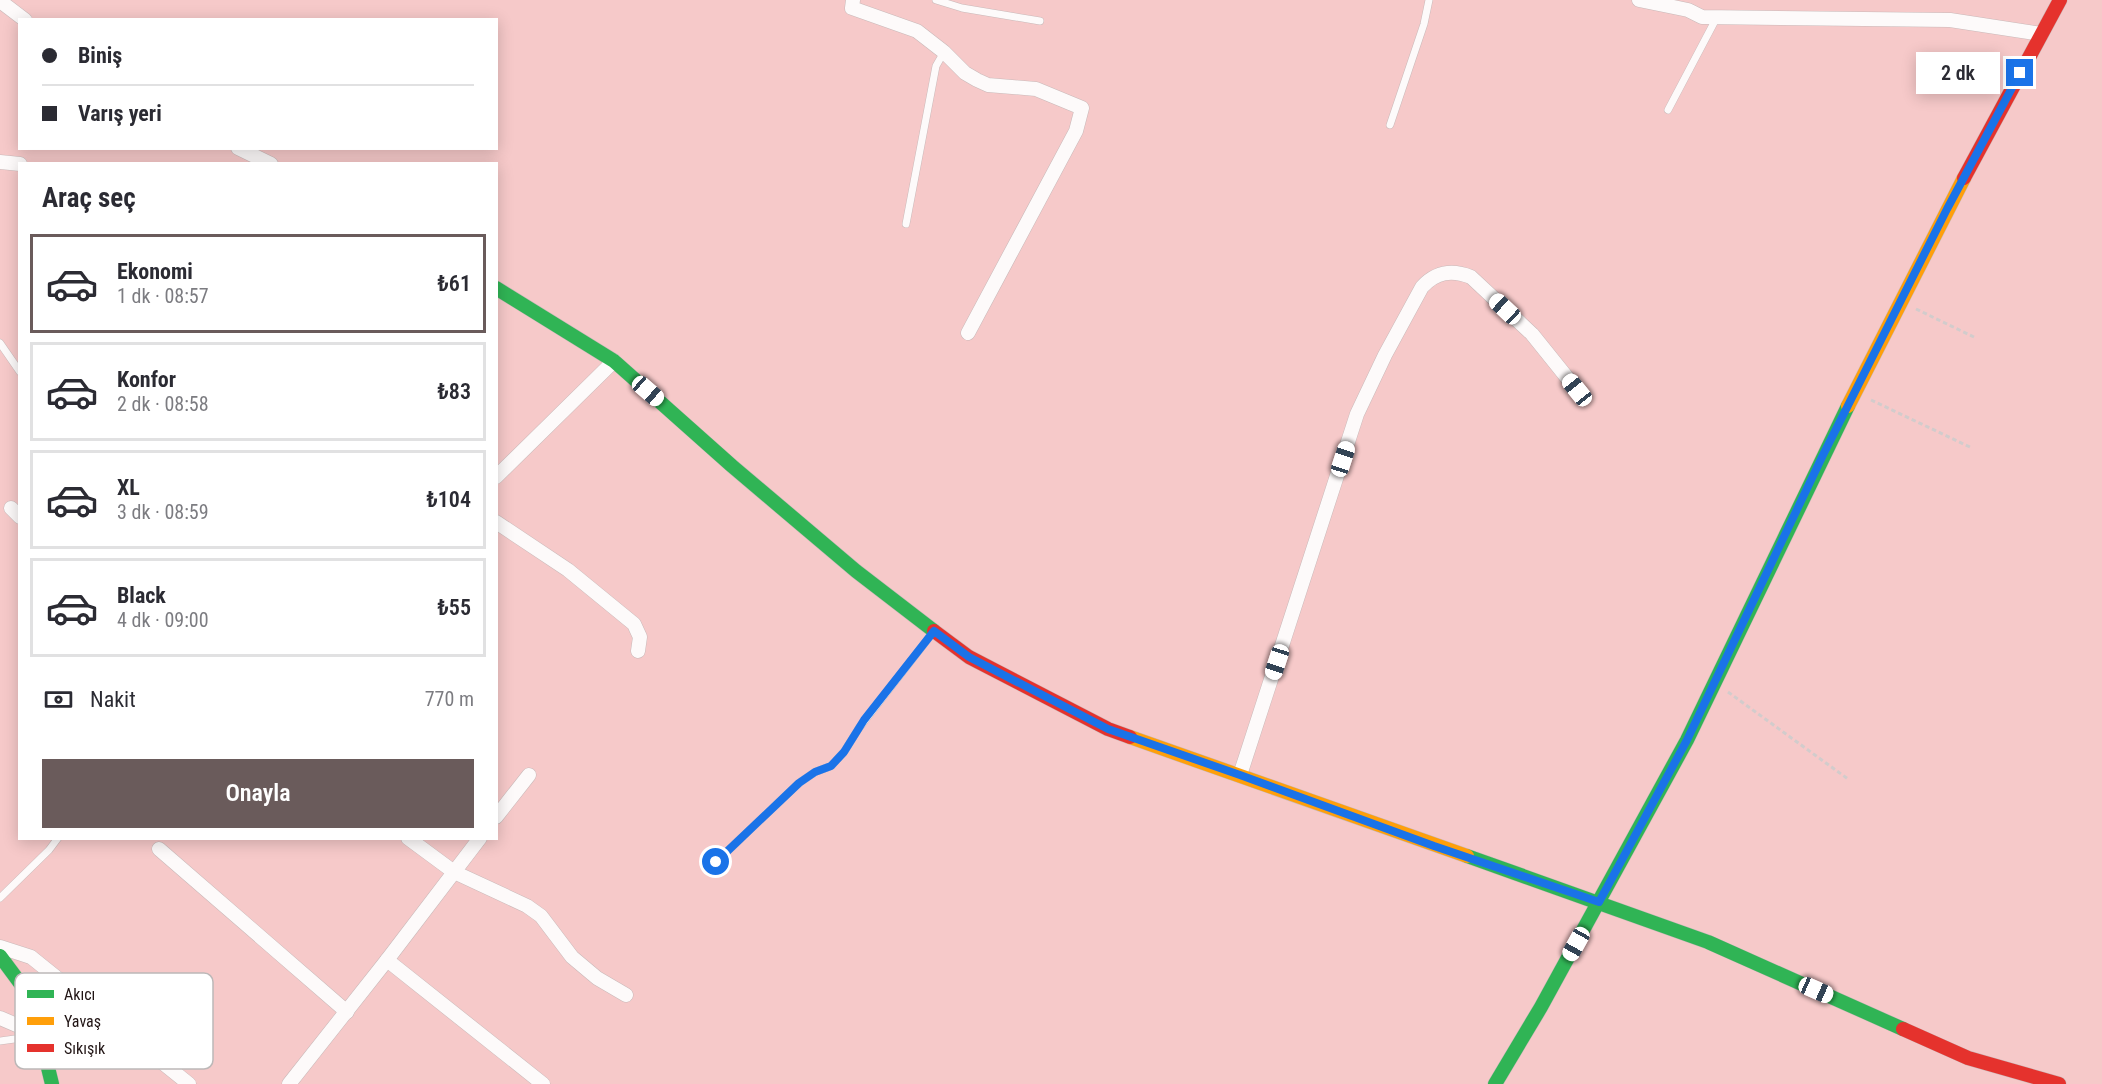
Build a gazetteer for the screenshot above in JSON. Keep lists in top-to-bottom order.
{
  "legend": ["Akıcı", "Yavaş", "Sıkışık"],
  "page": {
    "banner": ["Biniş", "Varış yeri"],
    "bubble": "2 dk",
    "heading": "Araç seç",
    "list": [
      {
        "name": "Ekonomi",
        "note": "1 dk · 08:57",
        "value": "₺61"
      },
      {
        "name": "Konfor",
        "note": "2 dk · 08:58",
        "value": "₺83"
      },
      {
        "name": "XL",
        "note": "3 dk · 08:59",
        "value": "₺104"
      },
      {
        "name": "Black",
        "note": "4 dk · 09:00",
        "value": "₺55"
      }
    ],
    "pay": ["Nakit", "770 m"],
    "buttons": "Onayla"
  }
}
